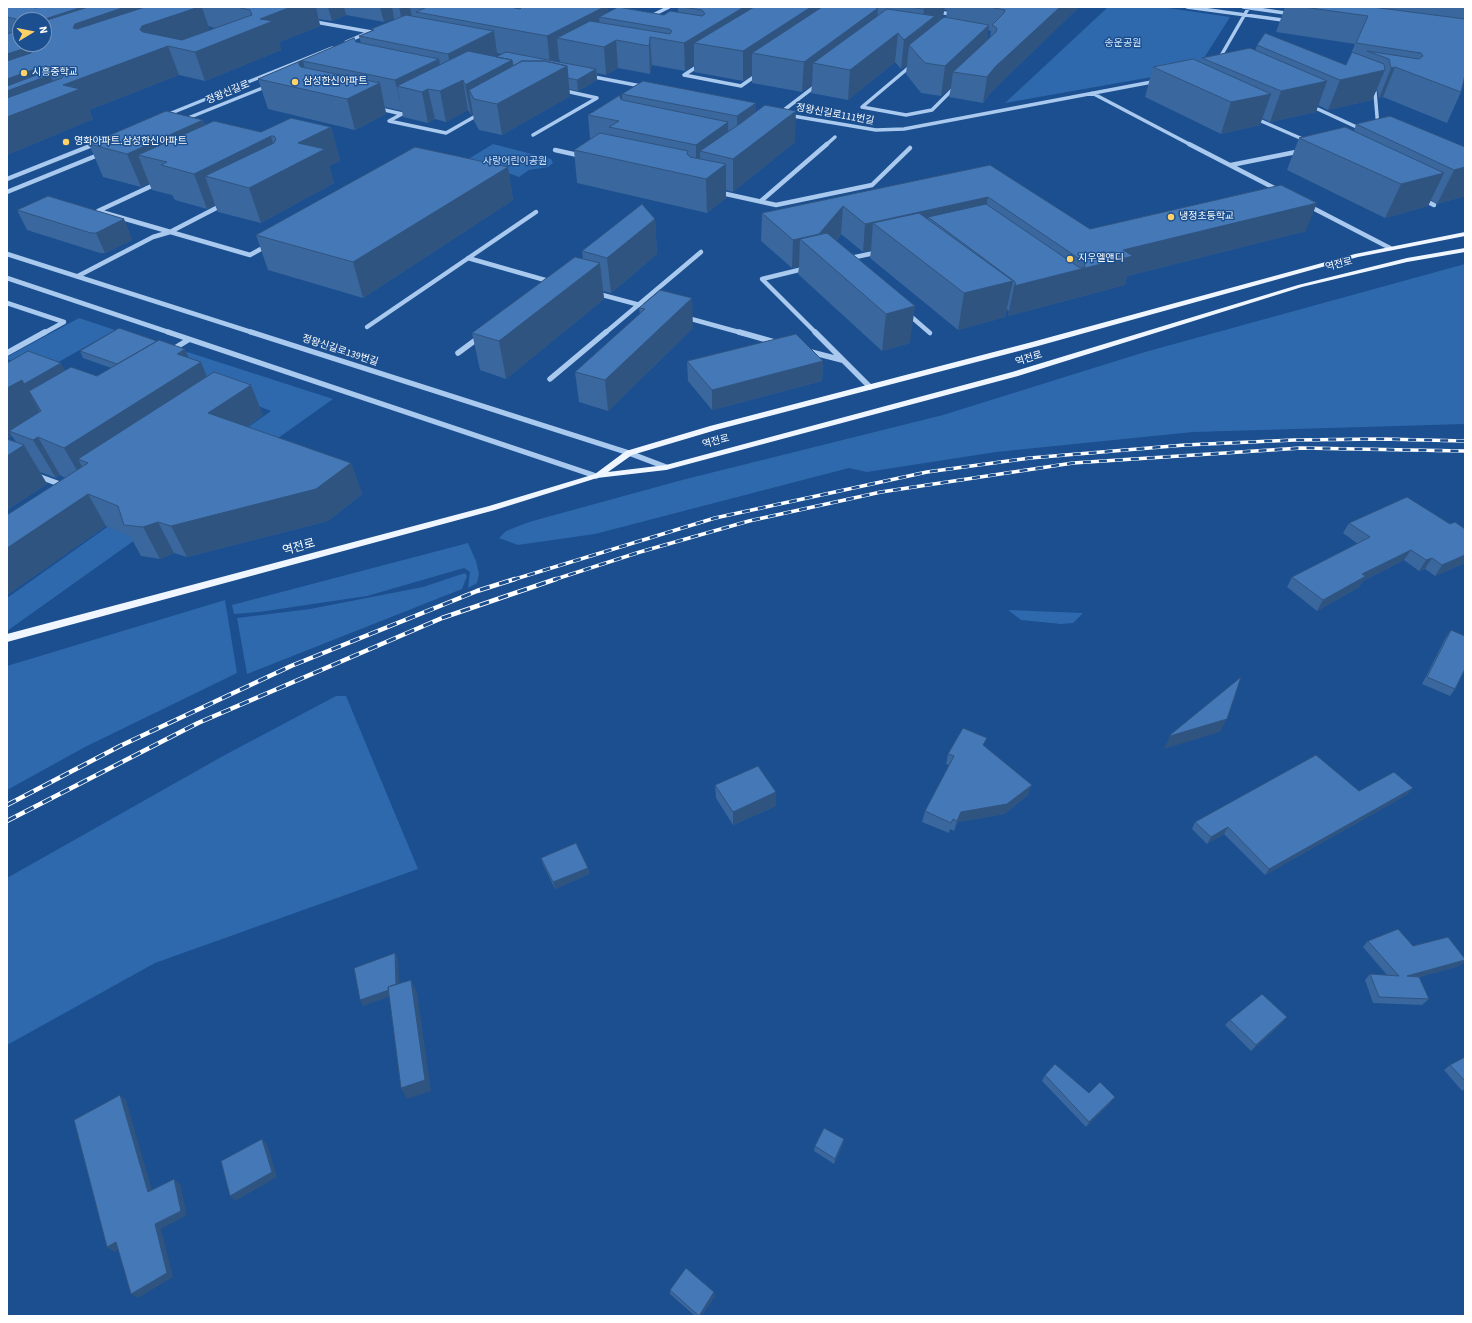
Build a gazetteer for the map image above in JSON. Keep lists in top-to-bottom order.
{
  "streets": {
    "main road": ["역전로"],
    "street": ["정왕신길로", "정왕신길로111번길", "정왕신길로139번길"]
  },
  "crossings": [
    ["역전로", "정왕신길로139번길"]
  ],
  "parks": ["송운공원", "사랑어린이공원"],
  "places": [
    "시흥중학교",
    "삼성한신아파트",
    "영화아파트.삼성한신아파트",
    "냉정초등학교",
    "지우엘앤디"
  ],
  "north": "right"
}
